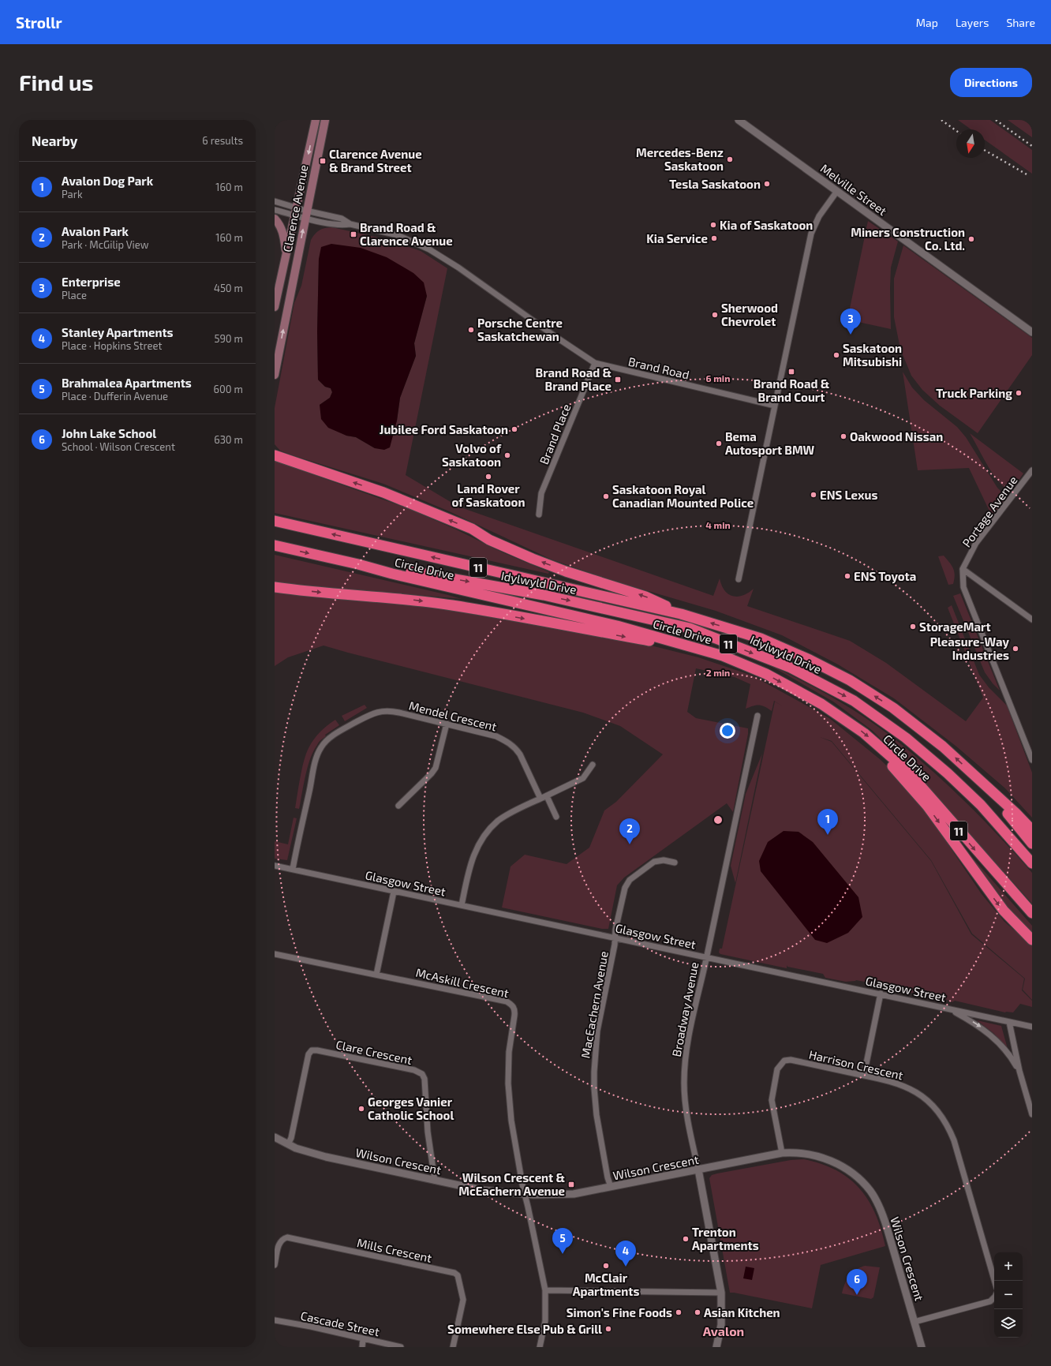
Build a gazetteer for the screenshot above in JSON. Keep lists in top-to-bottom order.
{
  "streets": {
    "highway": ["11", "Circle Drive", "Idylwyld Drive"],
    "main road": ["Clarence Avenue"],
    "street": [
      "Melville Street",
      "Brand Road",
      "Brand Place",
      "Portage Avenue",
      "Mendel Crescent",
      "Glasgow Street",
      "McAskill Crescent",
      "MacEachern Avenue",
      "Broadway Avenue",
      "Clare Crescent",
      "Harrison Crescent",
      "Wilson Crescent",
      "Mills Crescent",
      "Cascade Street"
    ]
  },
  "crossings": [
    ["Clarence Avenue", "Brand Road"],
    ["Brand Road", "Brand Place"],
    ["11", "Circle Drive"],
    ["Circle Drive", "Idylwyld Drive"],
    ["Mendel Crescent", "Glasgow Street"],
    ["Glasgow Street", "MacEachern Avenue"],
    ["Glasgow Street", "Broadway Avenue"],
    ["McAskill Crescent", "Wilson Crescent"],
    ["MacEachern Avenue", "Wilson Crescent"],
    ["Broadway Avenue", "Wilson Crescent"],
    ["Clare Crescent", "Wilson Crescent"],
    ["Harrison Crescent", "Wilson Crescent"]
  ],
  "districts": ["Avalon"],
  "places": {
    "other": [
      "Mercedes-Benz Saskatoon",
      "Tesla Saskatoon",
      "Kia of Saskatoon",
      "Kia Service",
      "Miners Construction Co. Ltd.",
      "Sherwood Chevrolet",
      "Porsche Centre Saskatchewan",
      "Saskatoon Mitsubishi",
      "Truck Parking",
      "Jubilee Ford Saskatoon",
      "Oakwood Nissan",
      "Bema Autosport BMW",
      "Volvo of Saskatoon",
      "Land Rover of Saskatoon",
      "ENS Lexus",
      "Saskatoon Royal Canadian Mounted Police",
      "ENS Toyota",
      "StorageMart",
      "Pleasure-Way Industries",
      "Georges Vanier Catholic School",
      "Trenton Apartments",
      "McClair Apartments",
      "Simon's Fine Foods",
      "Asian Kitchen",
      "Somewhere Else Pub & Grill"
    ],
    "transit": [
      "Clarence Avenue & Brand Street",
      "Brand Road & Clarence Avenue",
      "Brand Road & Brand Court",
      "Brand Road & Brand Place",
      "Wilson Crescent & McEachern Avenue"
    ]
  },
  "north": "bottom",
  "page": {
    "header": "Strollr",
    "nav": ["Map", "Layers", "Share"],
    "buttons": "Directions",
    "title": "Find us",
    "heading": ["Nearby", "6 results"],
    "list": [
      {
        "mark": "1",
        "name": "Avalon Dog Park",
        "note": "Park",
        "value": "160 m"
      },
      {
        "mark": "2",
        "name": "Avalon Park",
        "note": "Park · McGilip View",
        "value": "160 m"
      },
      {
        "mark": "3",
        "name": "Enterprise",
        "note": "Place",
        "value": "450 m"
      },
      {
        "mark": "4",
        "name": "Stanley Apartments",
        "note": "Place · Hopkins Street",
        "value": "590 m"
      },
      {
        "mark": "5",
        "name": "Brahmalea Apartments",
        "note": "Place · Dufferin Avenue",
        "value": "600 m"
      },
      {
        "mark": "6",
        "name": "John Lake School",
        "note": "School · Wilson Crescent",
        "value": "630 m"
      }
    ],
    "pins": [
      "3",
      "1",
      "2",
      "5",
      "4",
      "6"
    ],
    "map_buttons": ["+", "−"]
  },
  "rings": ["6 min", "4 min", "2 min"]
}
